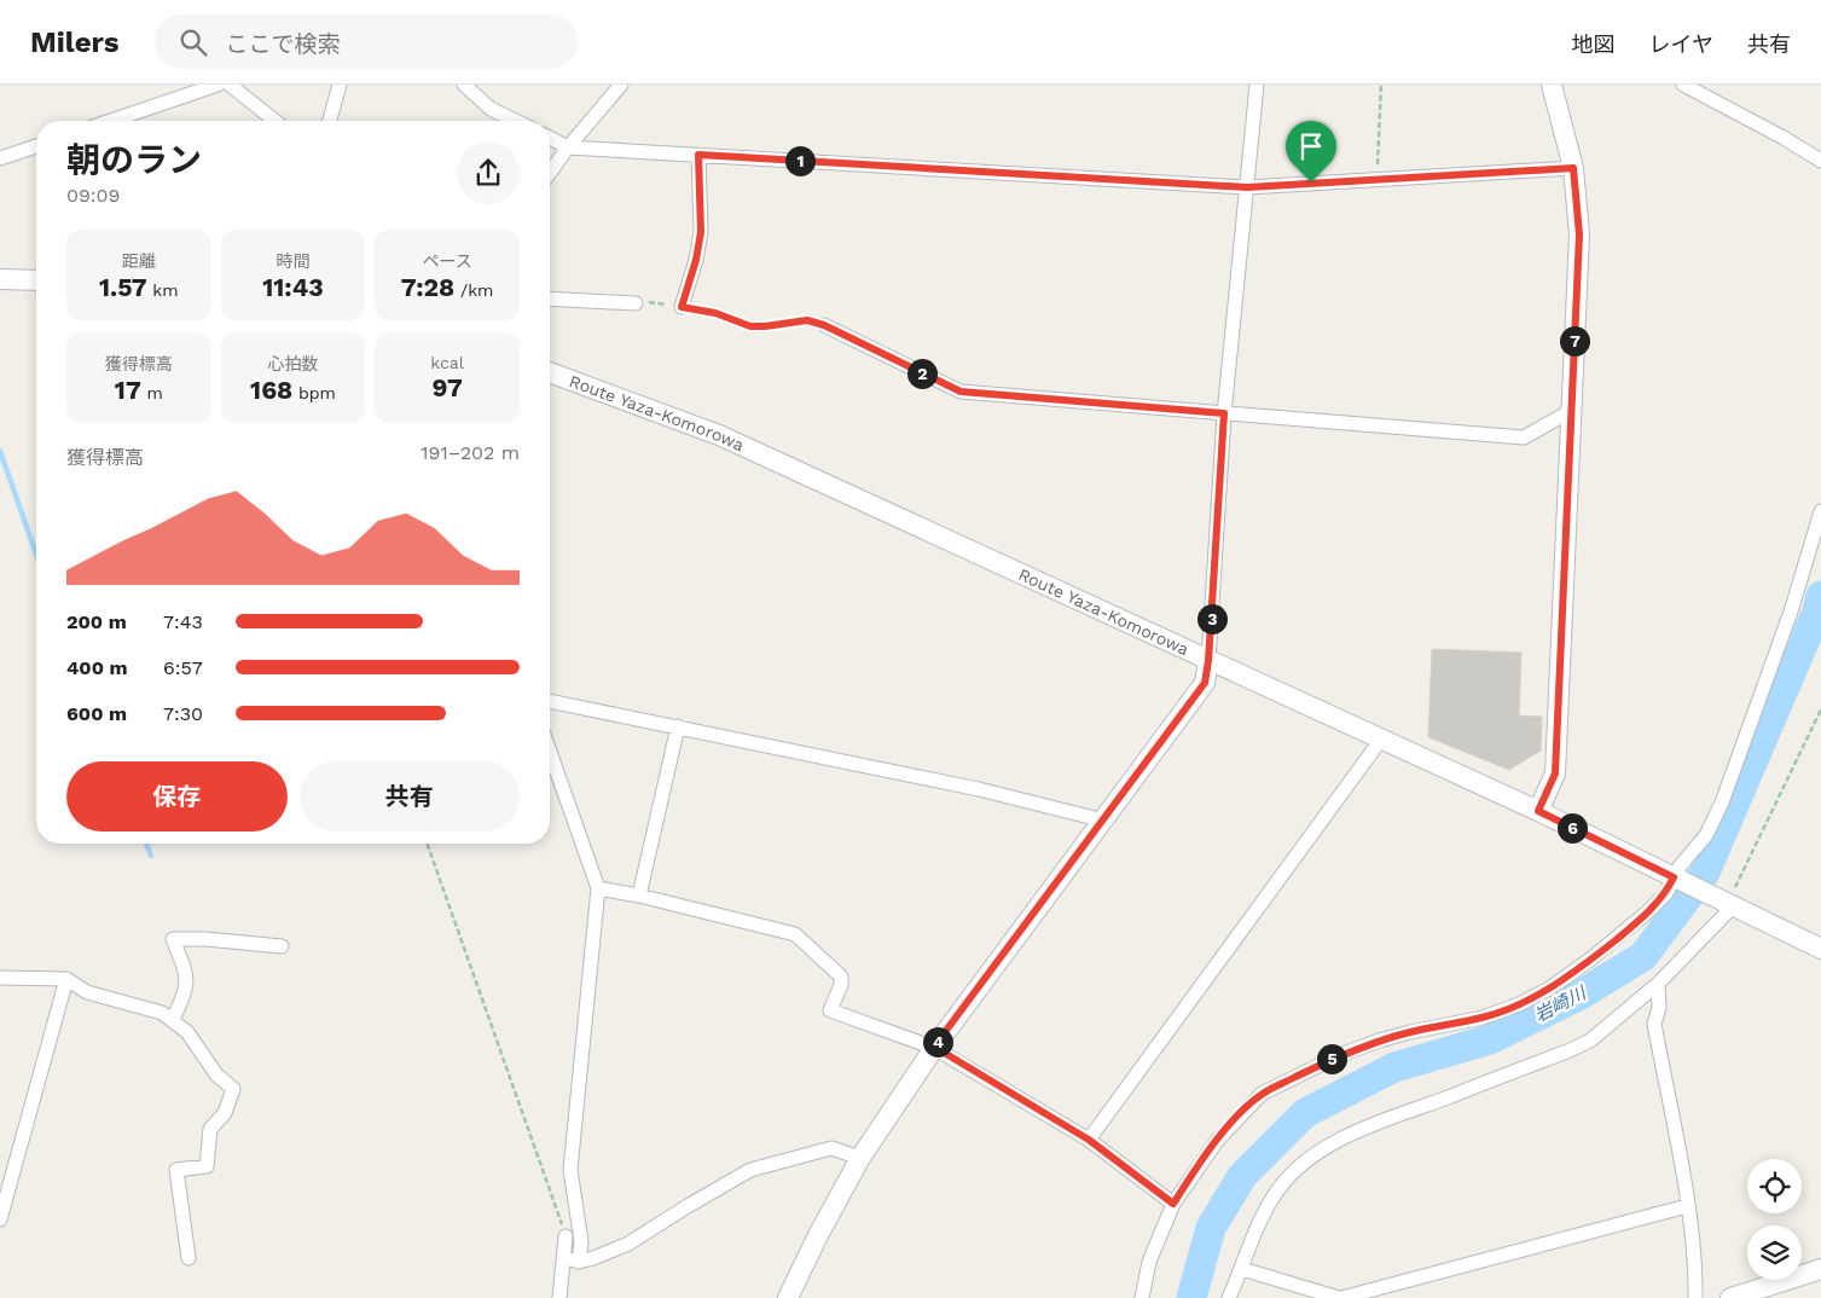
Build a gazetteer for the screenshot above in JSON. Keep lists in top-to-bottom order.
{
  "streets": {
    "main road": ["Route Yaza-Komorowa"]
  },
  "water": ["岩崎川"],
  "page": {
    "header": "Milers",
    "search": "ここで検索",
    "nav": ["地図", "レイヤ", "共有"],
    "heading": ["朝のラン", "09:09"],
    "pins": [
      "1",
      "7",
      "2",
      "3",
      "6",
      "4",
      "5"
    ],
    "stats": [
      ["距離", "1.57 km"],
      ["時間", "11:43"],
      ["ペース", "7:28 /km"],
      ["獲得標高", "17 m"],
      ["心拍数", "168 bpm"],
      ["kcal", "97"]
    ],
    "chart": ["獲得標高", "191–202 m"],
    "list": [
      {
        "name": "200 m",
        "note": "7:43"
      },
      {
        "name": "400 m",
        "note": "6:57"
      },
      {
        "name": "600 m",
        "note": "7:30"
      }
    ],
    "buttons": ["保存", "共有"]
  }
}
